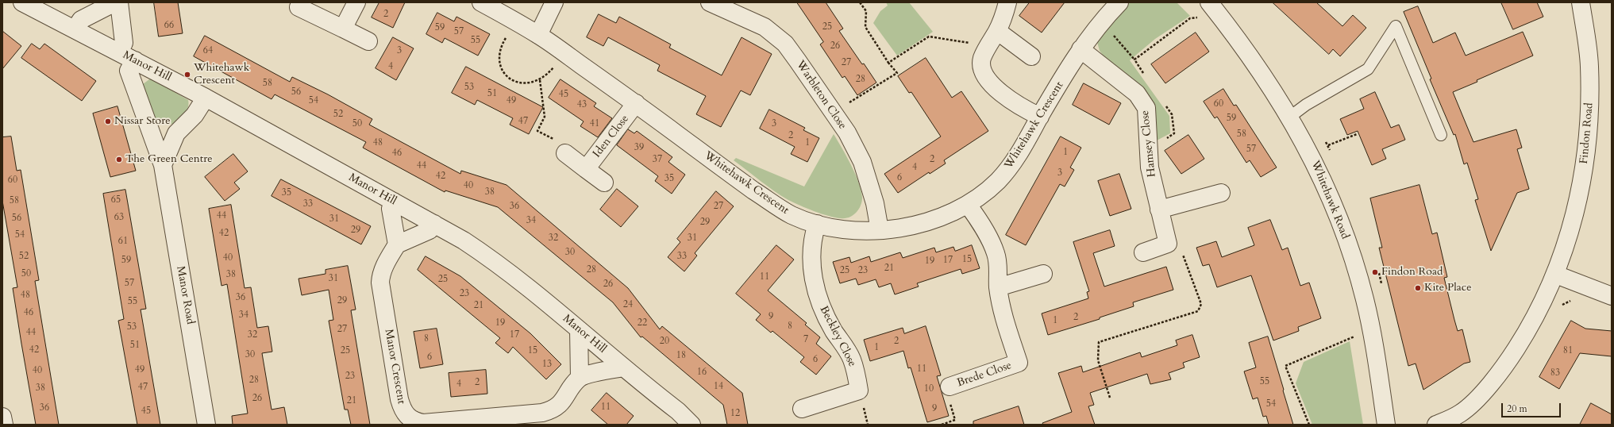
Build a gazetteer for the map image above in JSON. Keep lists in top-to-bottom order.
{
  "streets": {
    "street": [
      "Manor Hill",
      "Warbleton Close",
      "Whitehawk Crescent",
      "Findon Road",
      "Iden Close",
      "Hamsey Close",
      "Whitehawk Road",
      "Manor Road",
      "Beckley Close",
      "Manor Crescent",
      "Brede Close"
    ]
  },
  "crossings": [
    ["Manor Hill", "Manor Road"],
    ["Warbleton Close", "Whitehawk Crescent"],
    ["Whitehawk Crescent", "Iden Close"],
    ["Whitehawk Crescent", "Hamsey Close"],
    ["Whitehawk Crescent", "Beckley Close"],
    ["Whitehawk Crescent", "Brede Close"]
  ],
  "places": [
    "Whitehawk Crescent",
    "Nissar Store",
    "The Green Centre",
    "Findon Road",
    "Kite Place"
  ],
  "house_numbers": [
    "2",
    "66",
    "25",
    "59",
    "57",
    "55",
    "26",
    "64",
    "3",
    "27",
    "4",
    "28",
    "58",
    "53",
    "56",
    "51",
    "45",
    "54",
    "49",
    "60",
    "43",
    "52",
    "59",
    "47",
    "50",
    "41",
    "3",
    "58",
    "2",
    "48",
    "1",
    "39",
    "57",
    "1",
    "46",
    "37",
    "2",
    "44",
    "4",
    "3",
    "42",
    "6",
    "35",
    "60",
    "40",
    "38",
    "35",
    "65",
    "58",
    "33",
    "36",
    "27",
    "44",
    "63",
    "56",
    "31",
    "34",
    "29",
    "29",
    "42",
    "54",
    "32",
    "31",
    "61",
    "30",
    "52",
    "33",
    "40",
    "15",
    "59",
    "17",
    "19",
    "21",
    "28",
    "25",
    "23",
    "50",
    "38",
    "11",
    "31",
    "25",
    "57",
    "26",
    "23",
    "48",
    "36",
    "29",
    "55",
    "24",
    "21",
    "46",
    "34",
    "9",
    "2",
    "1",
    "19",
    "22",
    "8",
    "53",
    "27",
    "44",
    "32",
    "17",
    "8",
    "7",
    "20",
    "2",
    "51",
    "1",
    "42",
    "25",
    "15",
    "81",
    "30",
    "18",
    "6",
    "6",
    "13",
    "11",
    "49",
    "40",
    "16",
    "83",
    "23",
    "28",
    "55",
    "2",
    "4",
    "14",
    "47",
    "38",
    "10",
    "26",
    "21",
    "54",
    "11",
    "36",
    "9",
    "45",
    "12"
  ],
  "scale_bar": "20 m"
}
